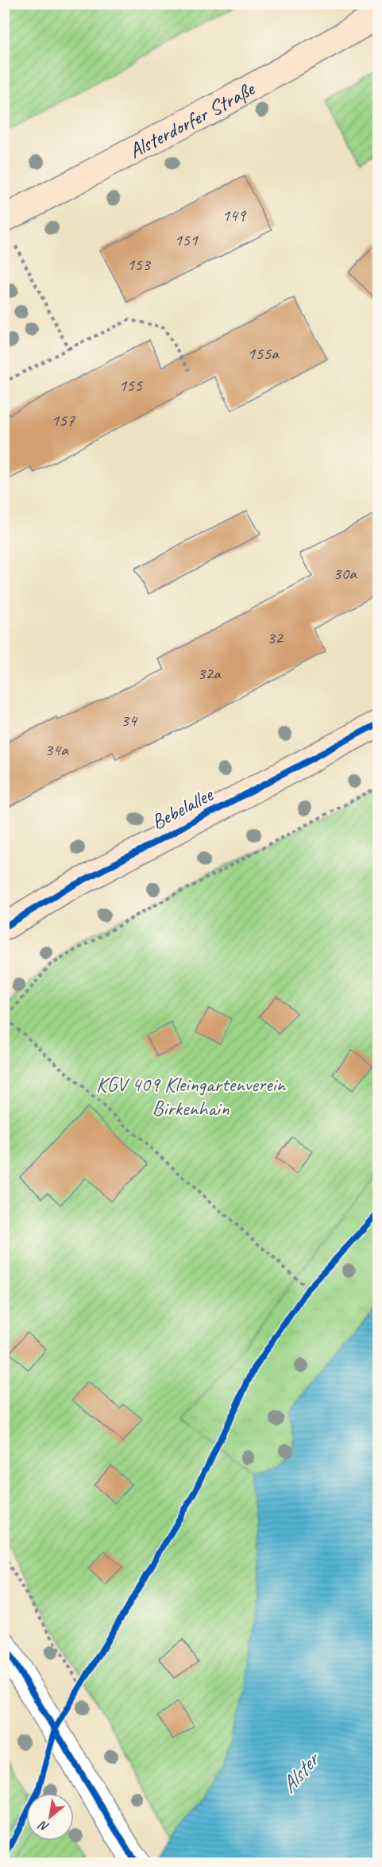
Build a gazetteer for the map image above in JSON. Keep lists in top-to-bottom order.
{
  "streets": {
    "street": ["Alsterdorfer Straße", "Bebelallee"]
  },
  "water": ["Alster"],
  "parks": ["KGV 409 Kleingartenverein Birkenhain"],
  "house_numbers": [
    "149",
    "151",
    "153",
    "155a",
    "155",
    "157",
    "30a",
    "32",
    "32a",
    "34",
    "34a"
  ],
  "north": "bottom left"
}
